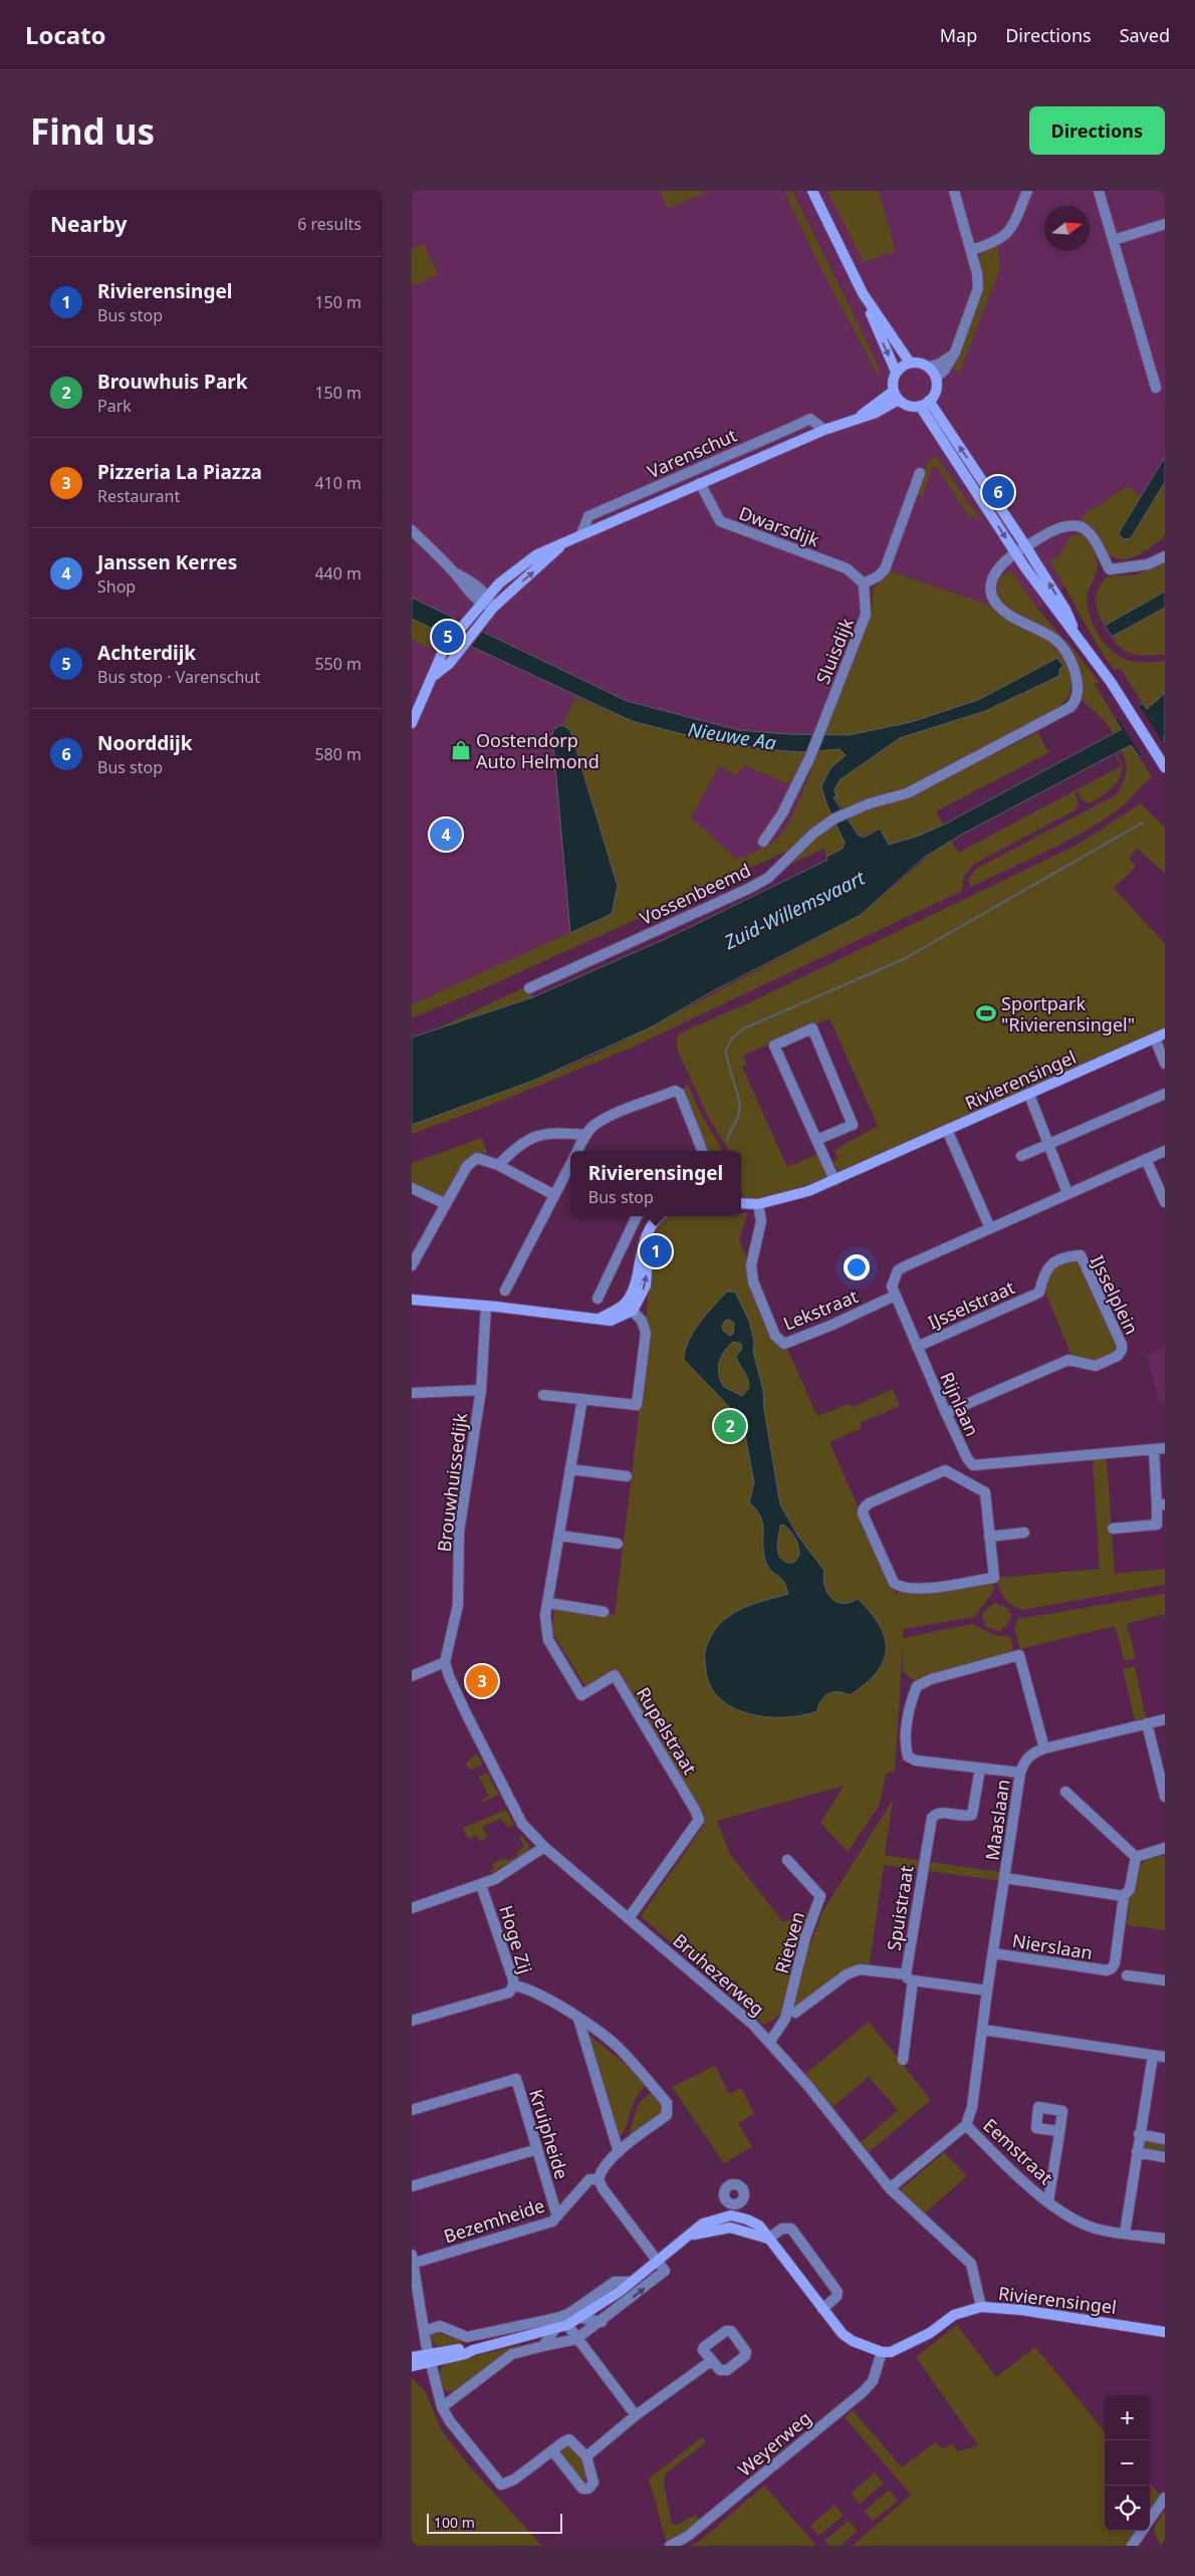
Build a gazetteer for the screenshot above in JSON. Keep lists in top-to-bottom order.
{
  "streets": {
    "street": [
      "Varenschut",
      "Dwarsdijk",
      "Sluisdijk",
      "Vossenbeemd",
      "Rivierensingel",
      "IJsselplein",
      "IJsselstraat",
      "Lekstraat",
      "Rijnlaan",
      "Brouwhuissedijk",
      "Rupelstraat",
      "Maaslaan",
      "Spuistraat",
      "Hoge Zij",
      "Rietven",
      "Nierslaan",
      "Bruhezerweg",
      "Kruipheide",
      "Eemstraat",
      "Bezemheide",
      "Weyerweg"
    ]
  },
  "crossings": [
    ["Varenschut", "Dwarsdijk"],
    ["Dwarsdijk", "Sluisdijk"],
    ["Rivierensingel", "Lekstraat"],
    ["Rivierensingel", "Bruhezerweg"],
    ["Rivierensingel", "Weyerweg"],
    ["IJsselplein", "IJsselstraat"],
    ["IJsselplein", "Rijnlaan"],
    ["IJsselstraat", "Rijnlaan"],
    ["Lekstraat", "Rijnlaan"],
    ["Brouwhuissedijk", "Bruhezerweg"],
    ["Rupelstraat", "Bruhezerweg"],
    ["Maaslaan", "Spuistraat"],
    ["Maaslaan", "Nierslaan"],
    ["Maaslaan", "Eemstraat"],
    ["Rietven", "Bruhezerweg"],
    ["Kruipheide", "Bezemheide"]
  ],
  "water": ["Nieuwe Aa", "Zuid-Willemsvaart"],
  "places": {
    "shop": ["Oostendorp Auto Helmond"],
    "sports": ["Sportpark \"Rivierensingel\""]
  },
  "scale_bar": "100 m",
  "north": "right",
  "page": {
    "header": "Locato",
    "nav": ["Map", "Directions", "Saved"],
    "buttons": "Directions",
    "title": "Find us",
    "heading": ["Nearby", "6 results"],
    "list": [
      {
        "mark": "1",
        "name": "Rivierensingel",
        "note": "Bus stop",
        "value": "150 m"
      },
      {
        "mark": "2",
        "name": "Brouwhuis Park",
        "note": "Park",
        "value": "150 m"
      },
      {
        "mark": "3",
        "name": "Pizzeria La Piazza",
        "note": "Restaurant",
        "value": "410 m"
      },
      {
        "mark": "4",
        "name": "Janssen Kerres",
        "note": "Shop",
        "value": "440 m"
      },
      {
        "mark": "5",
        "name": "Achterdijk",
        "note": "Bus stop · Varenschut",
        "value": "550 m"
      },
      {
        "mark": "6",
        "name": "Noorddijk",
        "note": "Bus stop",
        "value": "580 m"
      }
    ],
    "pins": [
      "6",
      "5",
      "4",
      "1",
      "2",
      "3"
    ],
    "popup": ["Rivierensingel", "Bus stop"],
    "map_buttons": ["+", "−"],
    "scale": "100 m"
  }
}
